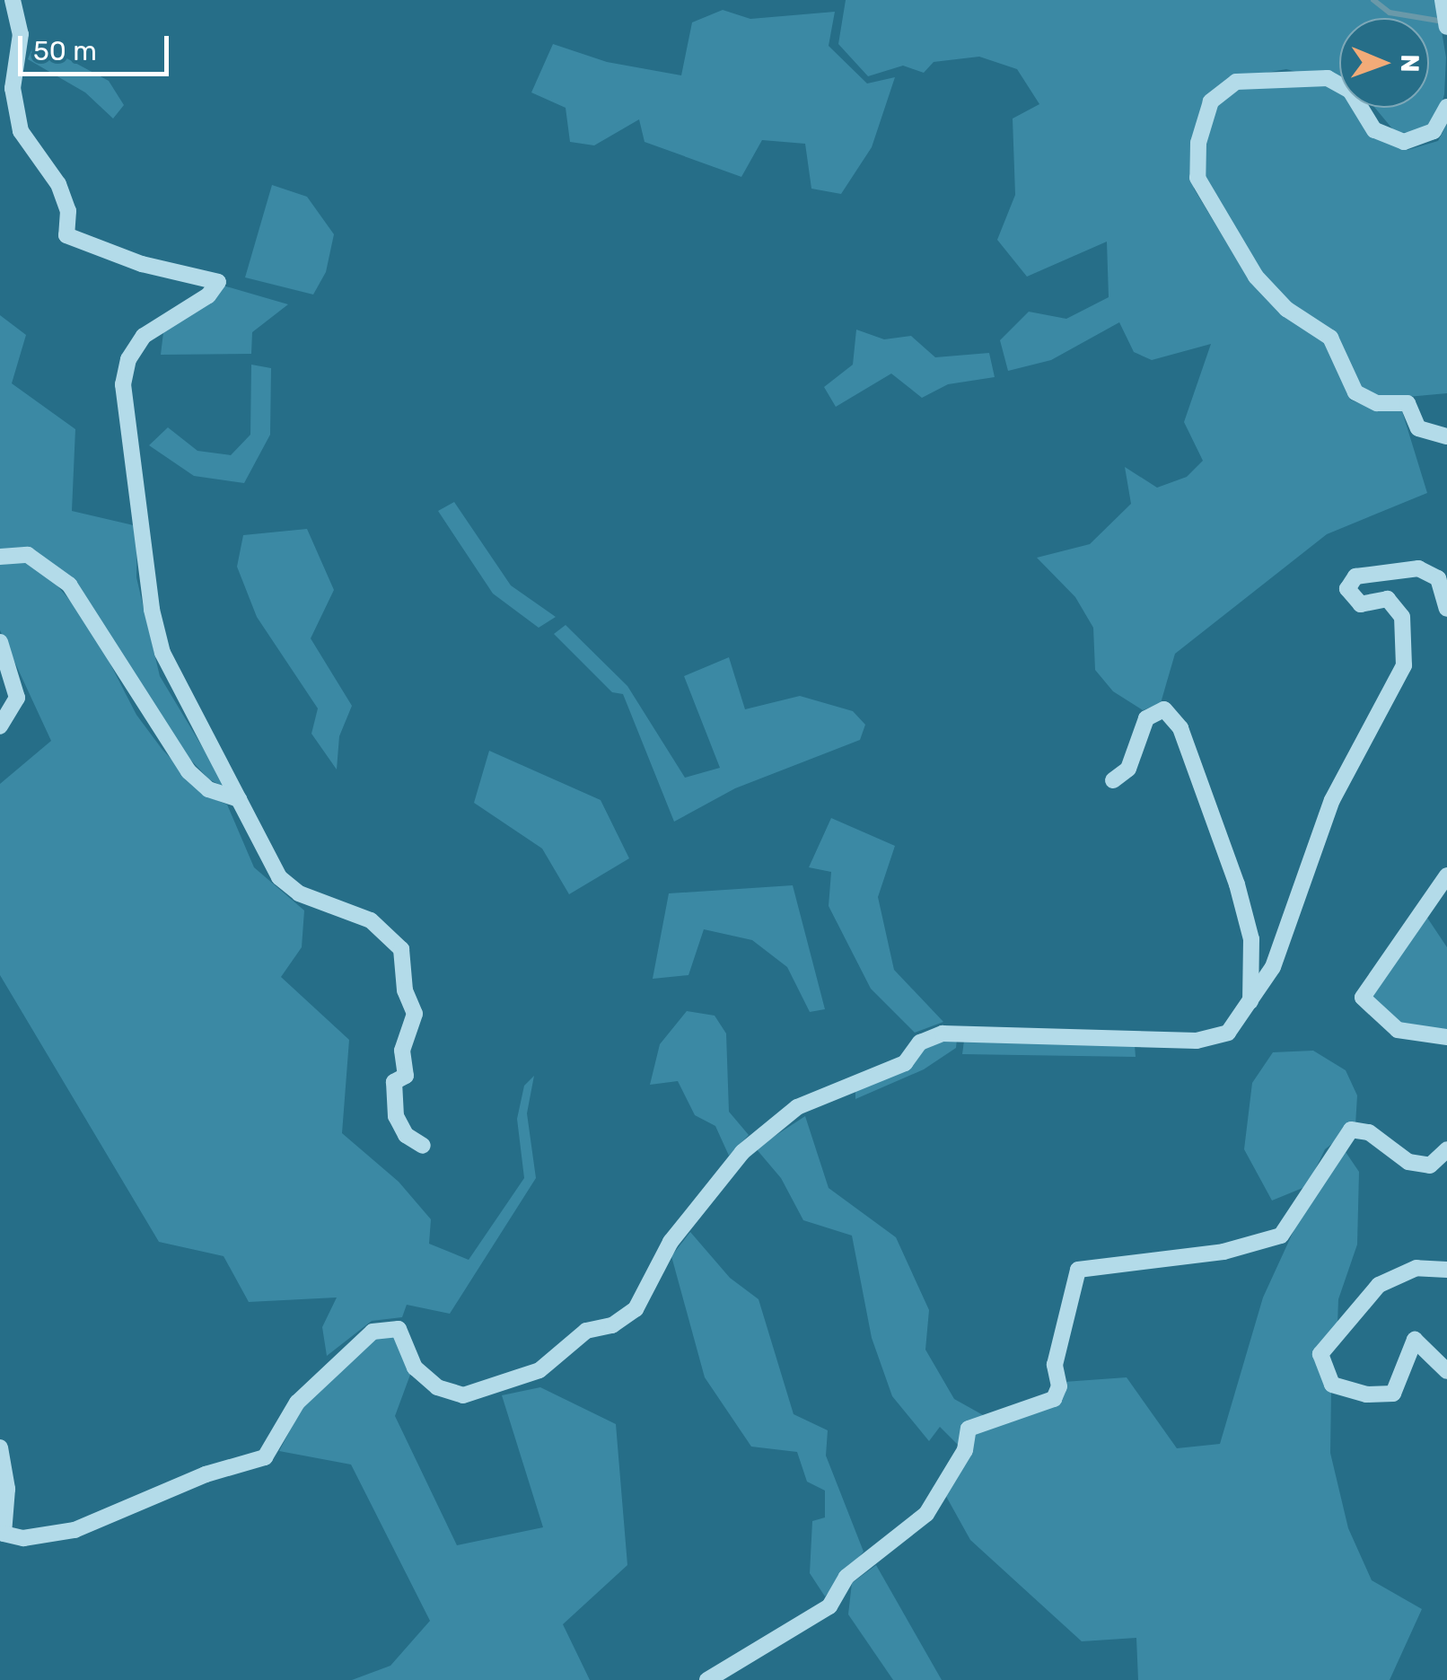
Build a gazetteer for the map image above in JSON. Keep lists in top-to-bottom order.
{
  "scale_bar": "50 m",
  "north": "right"
}
